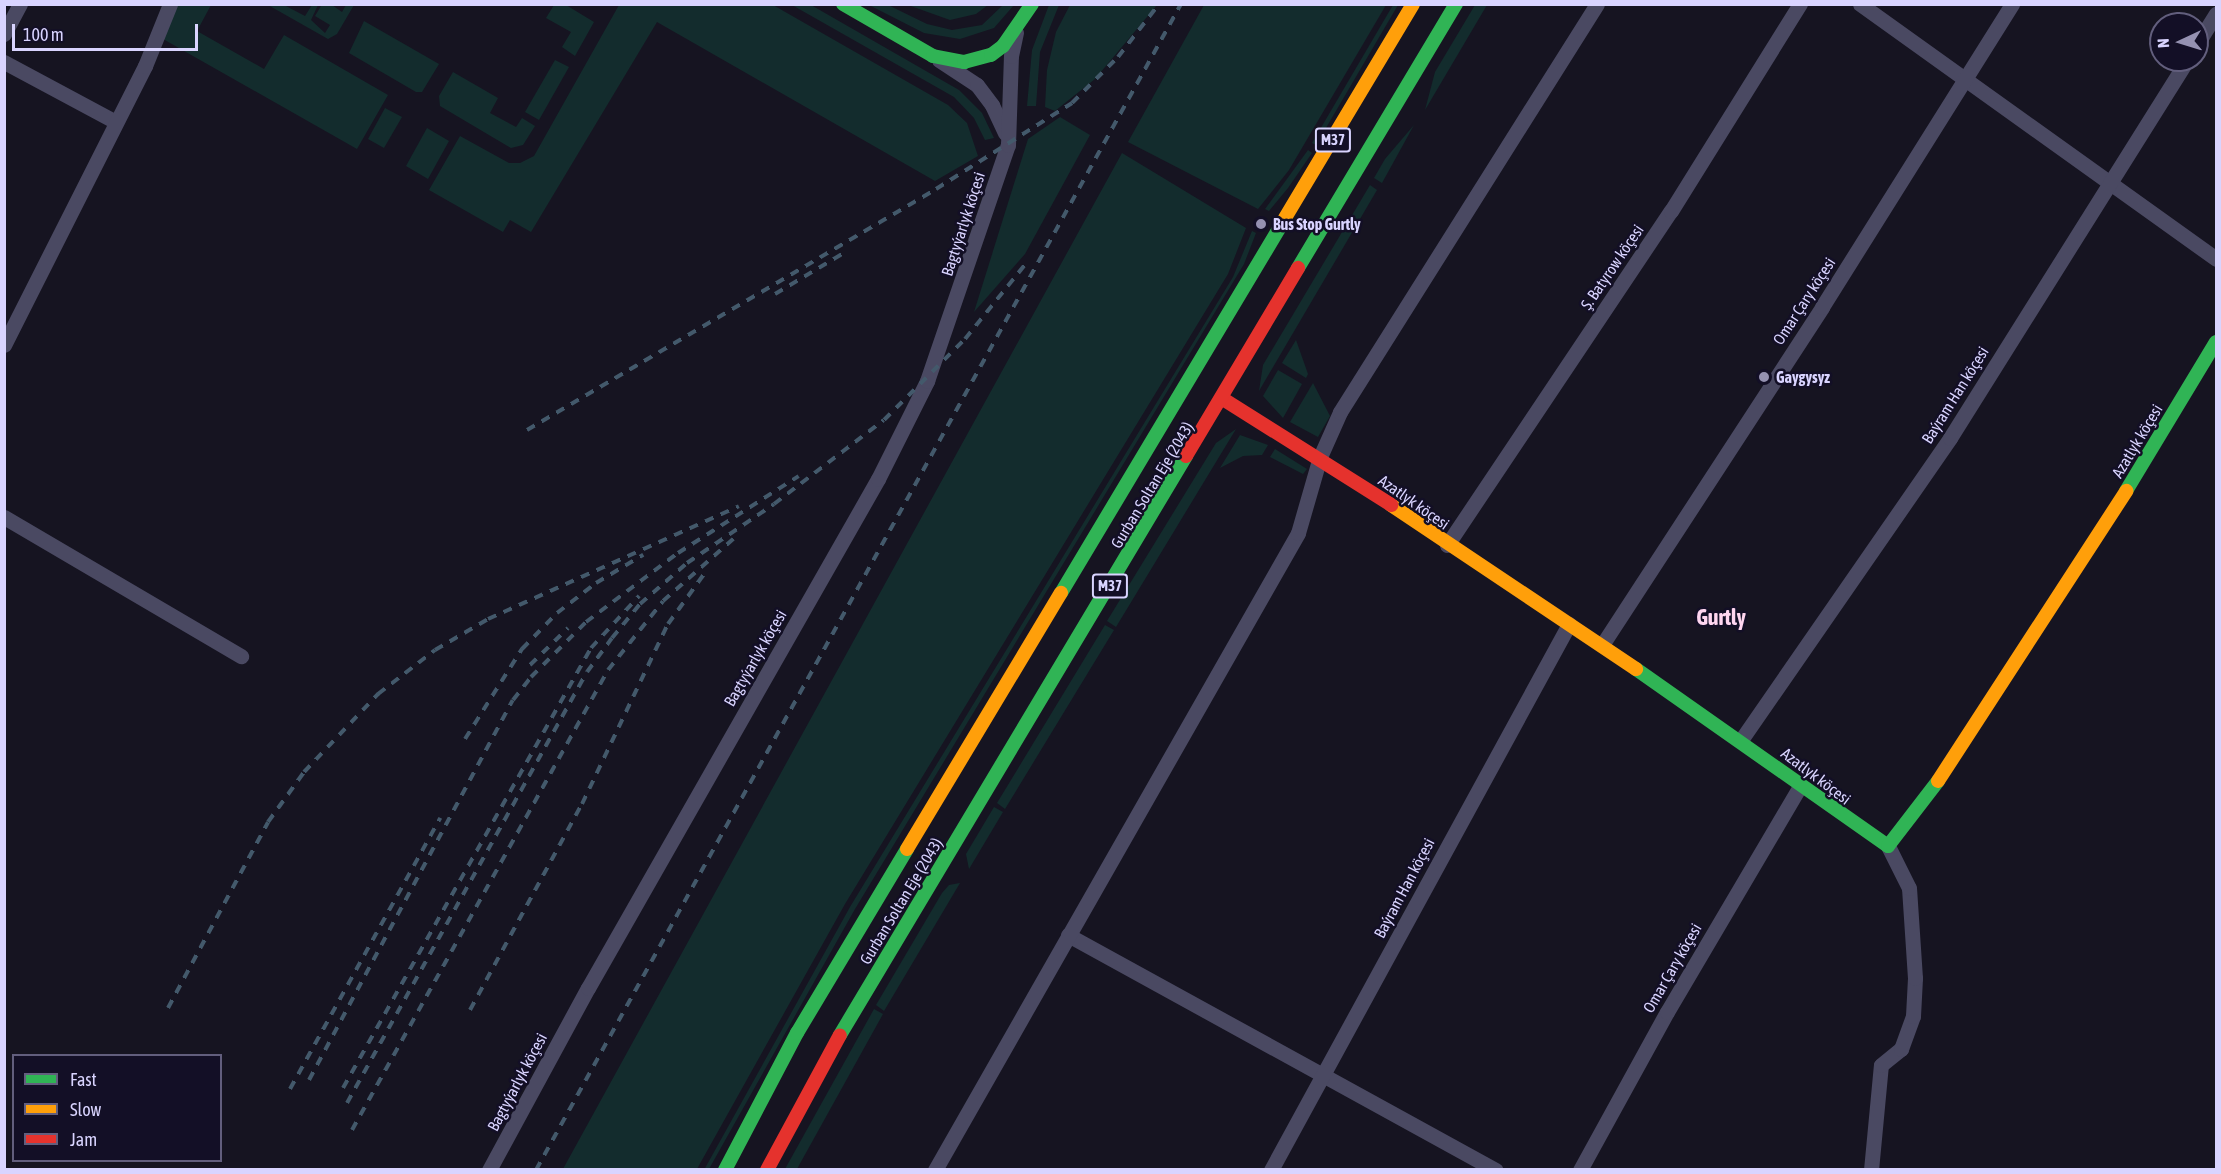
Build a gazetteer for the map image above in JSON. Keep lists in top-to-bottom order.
{
  "streets": {
    "main road": ["M37", "Azatlyk köçesi", "Gurban Soltan Eje (2043)"],
    "street": [
      "Bagtyýarlyk köçesi",
      "Ş. Batyrow köçesi",
      "Omar Çary köçesi",
      "Baýram Han köçesi"
    ]
  },
  "crossings": [
    ["Ş. Batyrow köçesi", "Azatlyk köçesi"],
    ["Omar Çary köçesi", "Azatlyk köçesi"],
    ["Baýram Han köçesi", "Azatlyk köçesi"],
    ["Azatlyk köçesi", "Gurban Soltan Eje (2043)"]
  ],
  "districts": ["Gurtly"],
  "places": ["Bus Stop Gurtly", "Gaygysyz"],
  "legend": ["Fast", "Slow", "Jam"],
  "scale_bar": "100 m",
  "north": "left"
}
